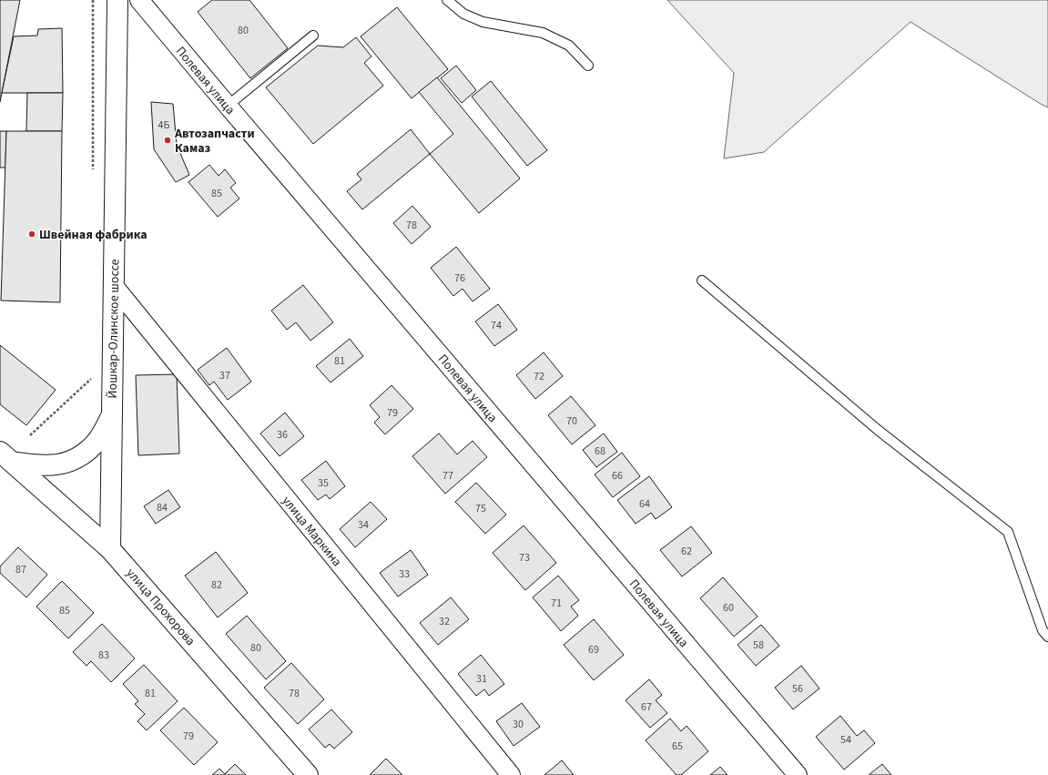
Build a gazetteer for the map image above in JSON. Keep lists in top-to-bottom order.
{
  "streets": {
    "main road": ["Йошкар-Олинское шоссе", "улица Прохорова"],
    "street": ["Полевая улица", "улица Маркина"]
  },
  "crossings": [
    ["Йошкар-Олинское шоссе", "улица Маркина"],
    ["Йошкар-Олинское шоссе", "улица Прохорова"]
  ],
  "places": ["Автозапчасти Камаз", "Швейная фабрика"],
  "house_numbers": [
    "80",
    "4Б",
    "85",
    "78",
    "76",
    "74",
    "81",
    "37",
    "72",
    "79",
    "70",
    "36",
    "68",
    "77",
    "66",
    "35",
    "64",
    "84",
    "75",
    "34",
    "62",
    "73",
    "87",
    "33",
    "82",
    "71",
    "60",
    "85",
    "32",
    "58",
    "80",
    "69",
    "83",
    "31",
    "56",
    "81",
    "78",
    "67",
    "30",
    "79",
    "54",
    "65"
  ]
}
